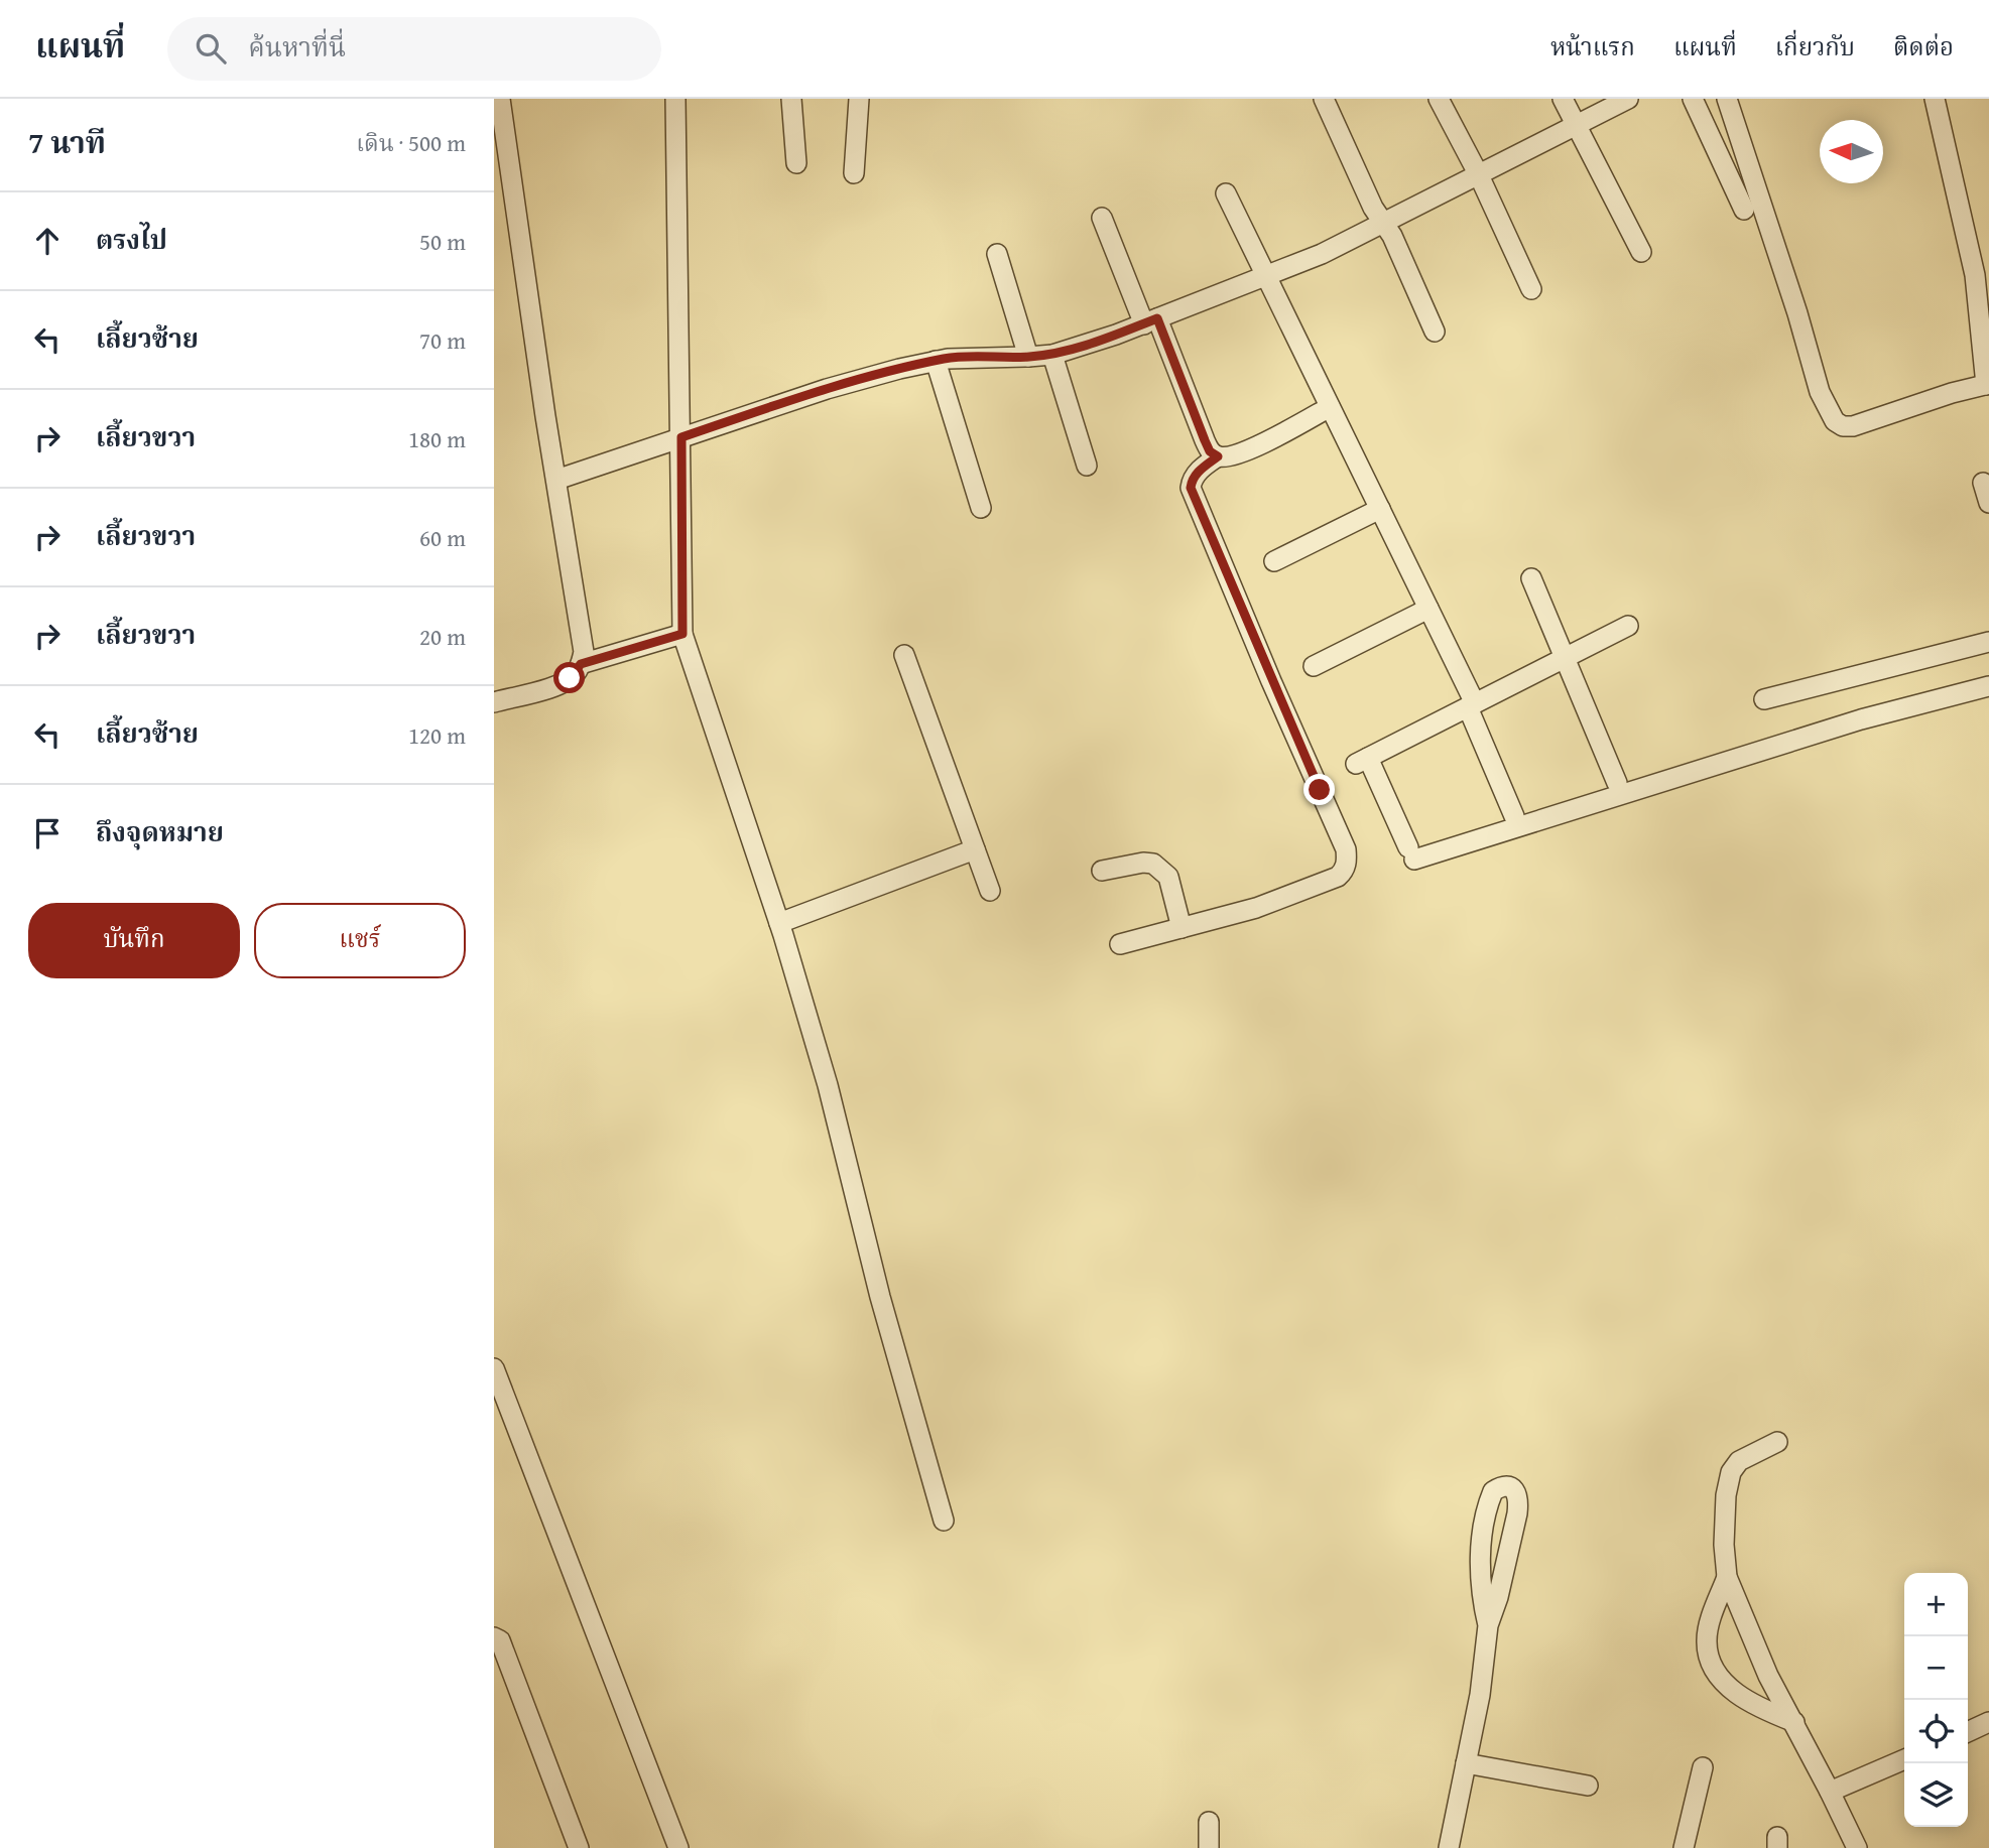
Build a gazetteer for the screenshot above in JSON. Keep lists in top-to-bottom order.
{
  "north": "left",
  "page": {
    "header": "แผนที่",
    "search": "ค้นหาที่นี่",
    "nav": [
      "หน้าแรก",
      "แผนที่",
      "เกี่ยวกับ",
      "ติดต่อ"
    ],
    "heading": ["7 นาที", "เดิน · 500 m"],
    "list": [
      ["ตรงไป", "50 m"],
      ["เลี้ยวซ้าย", "70 m"],
      ["เลี้ยวขวา", "180 m"],
      ["เลี้ยวขวา", "60 m"],
      ["เลี้ยวขวา", "20 m"],
      ["เลี้ยวซ้าย", "120 m"],
      "ถึงจุดหมาย"
    ],
    "buttons": ["บันทึก", "แชร์"],
    "map_buttons": ["+", "−"]
  }
}
